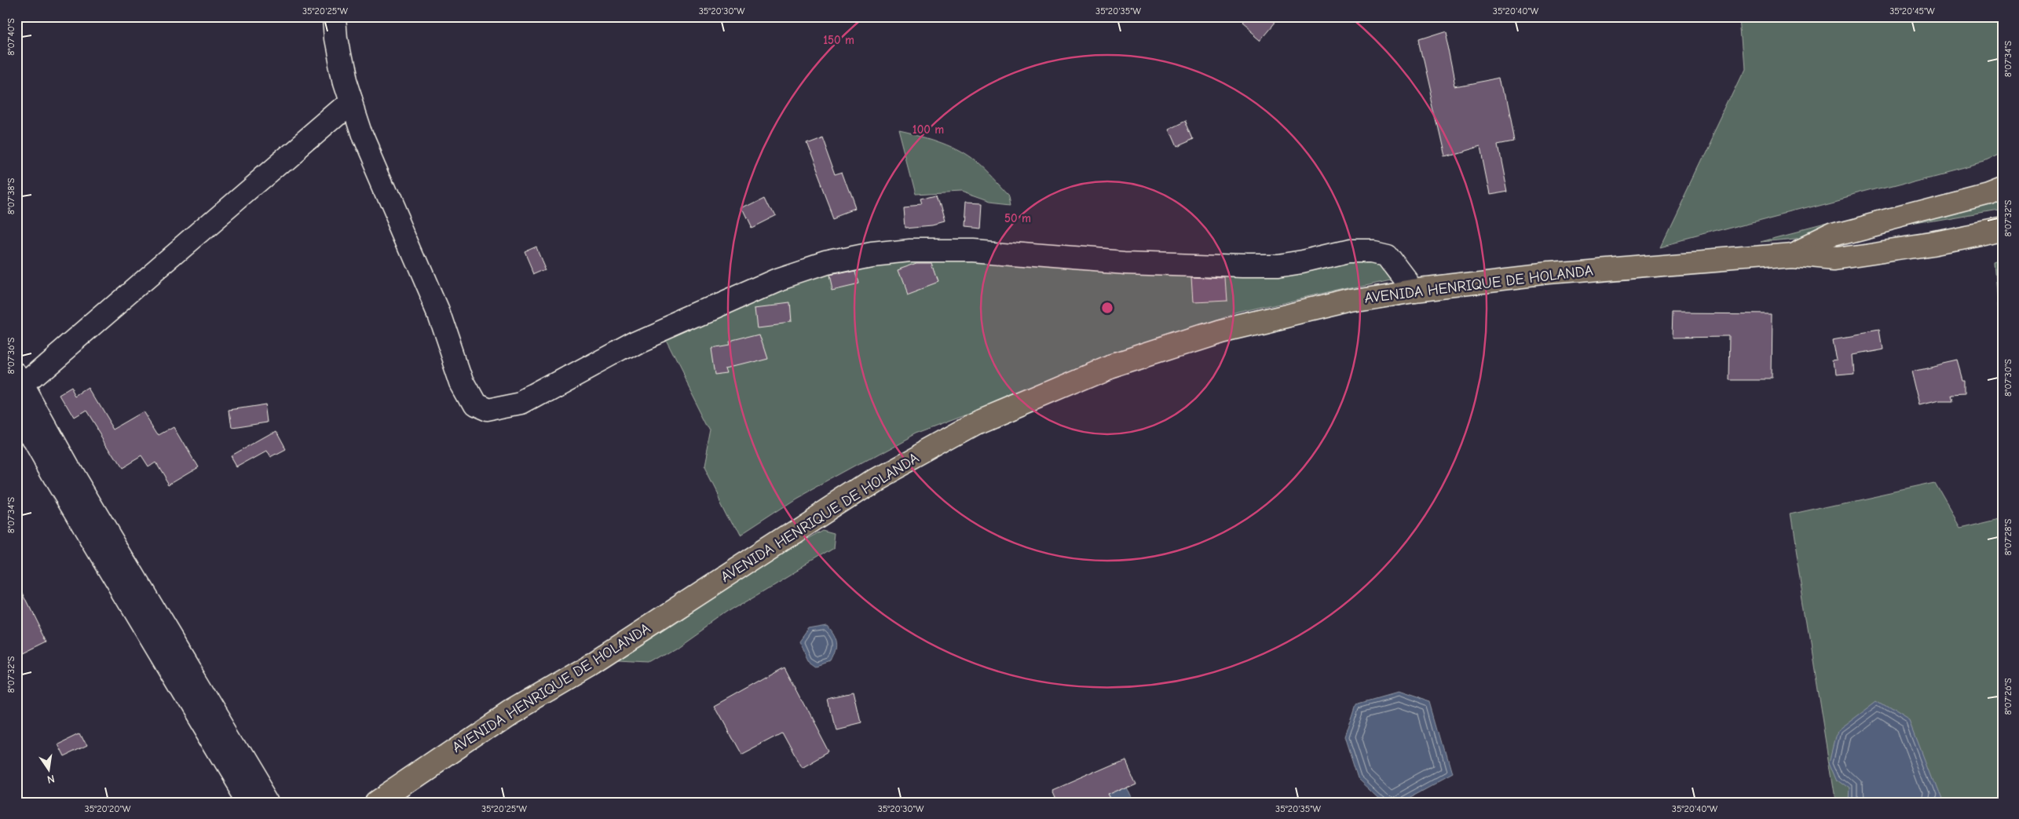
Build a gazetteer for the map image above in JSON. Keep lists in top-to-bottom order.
{
  "streets": {
    "main road": ["AVENIDA HENRIQUE DE HOLANDA"]
  },
  "north": "bottom",
  "coordinates": [
    "35°20'25\"W",
    "35°20'30\"W",
    "35°20'35\"W",
    "35°20'40\"W",
    "35°20'45\"W",
    "8°07'40\"S",
    "8°07'34\"S",
    "8°07'38\"S",
    "8°07'32\"S",
    "8°07'36\"S",
    "8°07'30\"S",
    "8°07'28\"S",
    "8°07'26\"S",
    "35°20'20\"W"
  ],
  "rings": ["150 m", "100 m", "50 m"]
}
